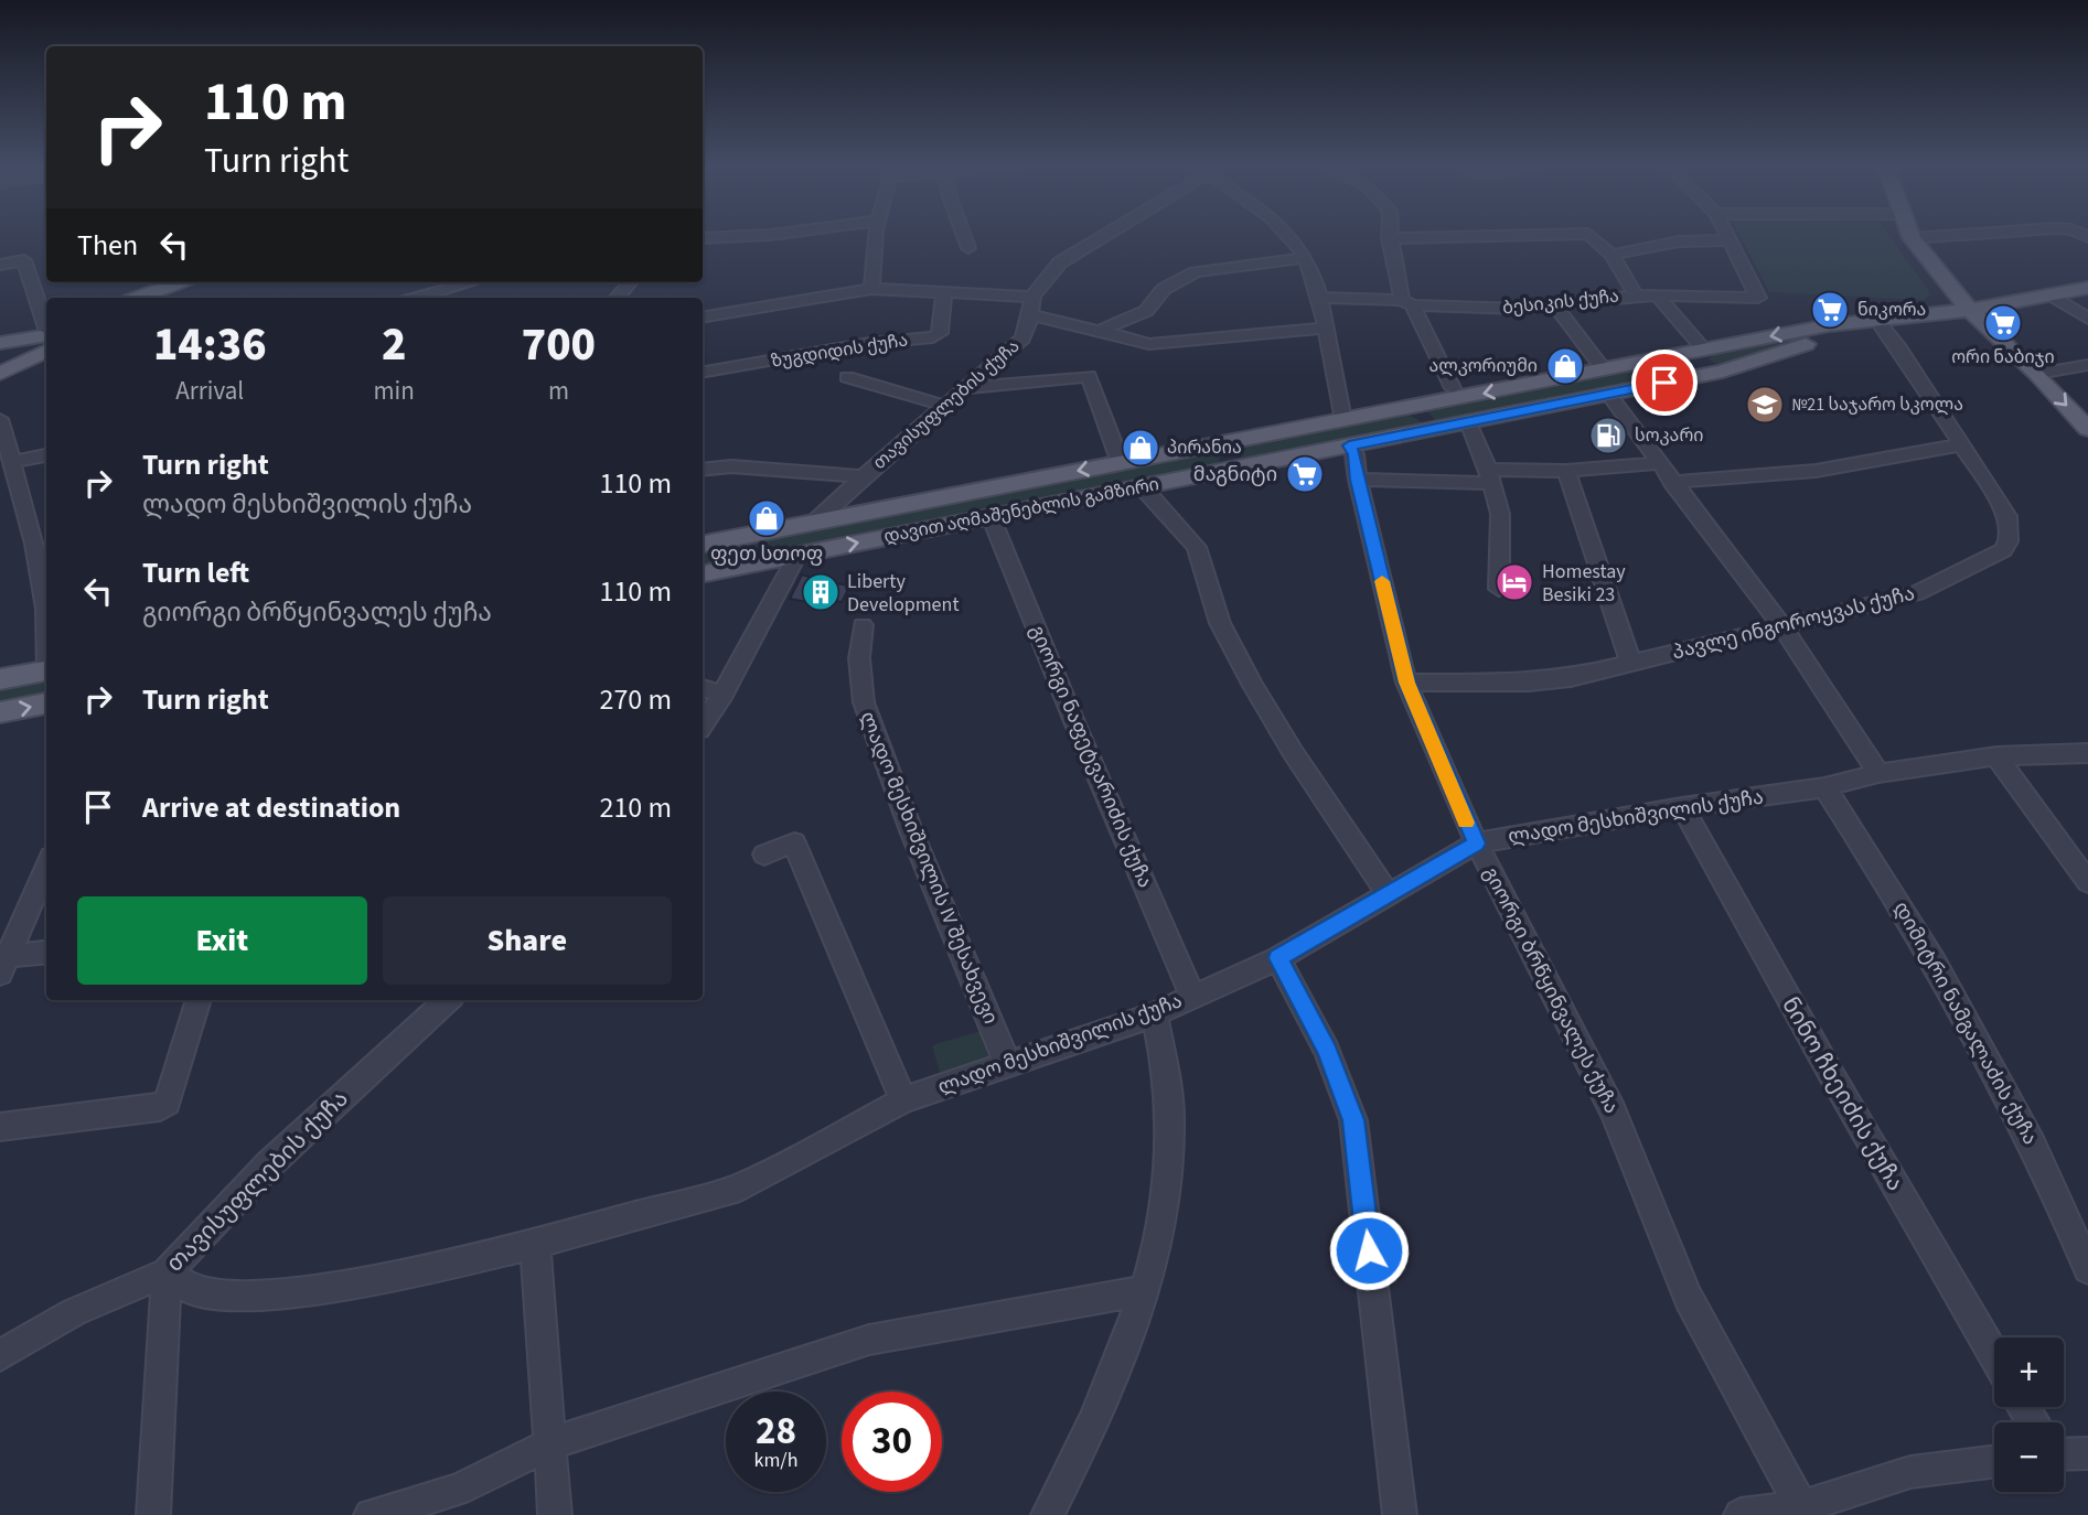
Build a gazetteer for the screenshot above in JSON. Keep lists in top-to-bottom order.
{
  "streets": {
    "main road": ["დავით აღმაშენებლის გამზირი"],
    "street": [
      "ბესიკის ქუჩა",
      "ზუგდიდის ქუჩა",
      "თავისუფლების ქუჩა",
      "პავლე ინგოროყვას ქუჩა",
      "გიორგი ნაფეტვარიძის ქუჩა",
      "ლადო მესხიშვილის ქუჩა",
      "ლადო მესხიშვილის IV შესახვევი",
      "გიორგი ბრწყინვალეს ქუჩა",
      "დიმიტრი ნამგალაძის ქუჩა",
      "ნინო ჩხეიძის ქუჩა"
    ]
  },
  "crossings": [
    ["თავისუფლების ქუჩა", "დავით აღმაშენებლის გამზირი"],
    ["თავისუფლების ქუჩა", "ლადო მესხიშვილის ქუჩა"],
    ["დავით აღმაშენებლის გამზირი", "პავლე ინგოროყვას ქუჩა"],
    ["დავით აღმაშენებლის გამზირი", "გიორგი ნაფეტვარიძის ქუჩა"],
    ["დავით აღმაშენებლის გამზირი", "გიორგი ბრწყინვალეს ქუჩა"],
    ["პავლე ინგოროყვას ქუჩა", "გიორგი ბრწყინვალეს ქუჩა"],
    ["გიორგი ნაფეტვარიძის ქუჩა", "ლადო მესხიშვილის ქუჩა"],
    ["ლადო მესხიშვილის ქუჩა", "ლადო მესხიშვილის IV შესახვევი"],
    ["ლადო მესხიშვილის ქუჩა", "გიორგი ბრწყინვალეს ქუჩა"],
    ["ლადო მესხიშვილის ქუჩა", "დიმიტრი ნამგალაძის ქუჩა"],
    ["ლადო მესხიშვილის ქუჩა", "ნინო ჩხეიძის ქუჩა"]
  ],
  "places": {
    "supermarket": ["ნიკორა", "ორი ნაბიჯი", "მაგნიტი"],
    "shop": ["ალკორიუმი", "პირანია", "ფეთ სთოფ"],
    "school or university": ["№21 საჯარო სკოლა"],
    "fuel station": ["სოკარი"],
    "hotel": ["Homestay Besiki 23"],
    "building": ["Liberty Development"]
  },
  "page": {
    "turn": ["110 m", "Turn right"],
    "then": "Then",
    "eta": [
      "14:36",
      "Arrival",
      "2",
      "min",
      "700",
      "m"
    ],
    "list": [
      {
        "name": "Turn right",
        "note": "ლადო მესხიშვილის ქუჩა",
        "value": "110 m"
      },
      {
        "name": "Turn left",
        "note": "გიორგი ბრწყინვალეს ქუჩა",
        "value": "110 m"
      },
      {
        "name": "Turn right",
        "value": "270 m"
      },
      {
        "name": "Arrive at destination",
        "value": "210 m"
      }
    ],
    "buttons": ["Exit", "Share"],
    "map_buttons": ["+", "−"],
    "speed": "28 km/h",
    "limit": "30"
  }
}
